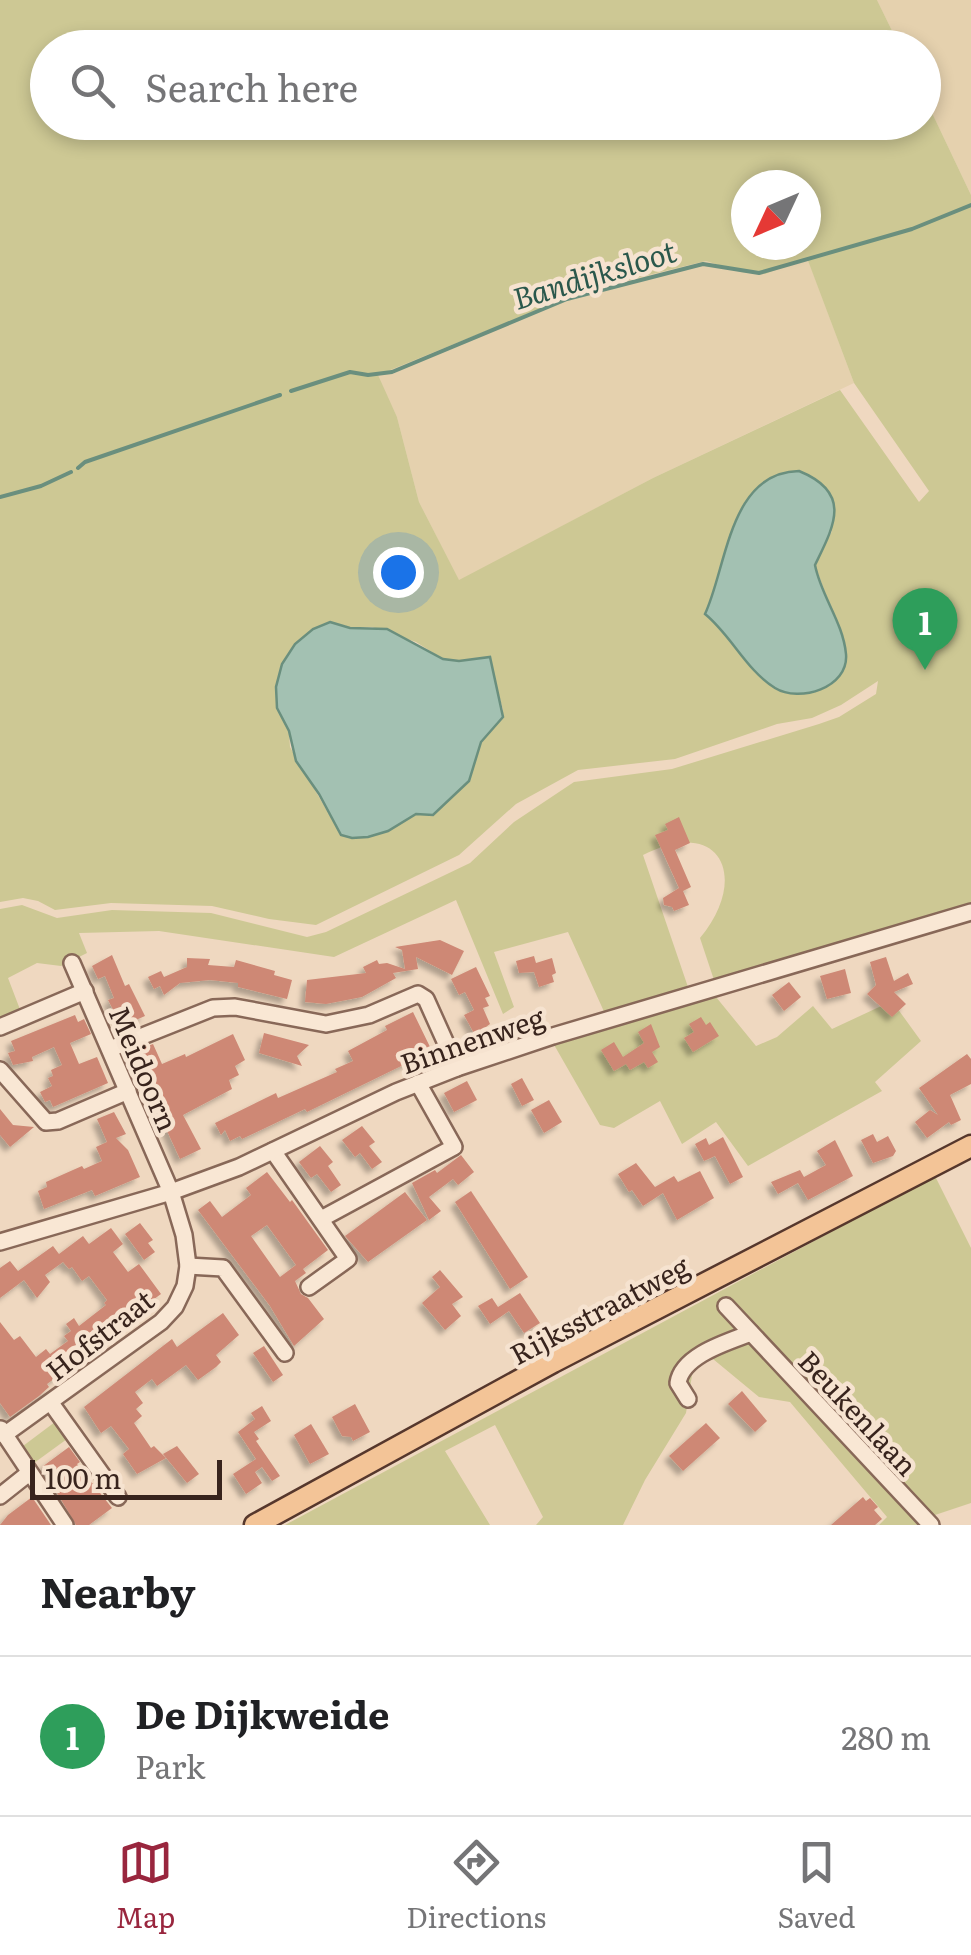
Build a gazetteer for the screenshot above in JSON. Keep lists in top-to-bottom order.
{
  "streets": {
    "main road": ["Rijksstraatweg"],
    "street": [
      "Binnenweg",
      "Meidoorn",
      "Hofstraat",
      "Beukenlaan"
    ]
  },
  "crossings": [
    ["Binnenweg", "Meidoorn"]
  ],
  "water": ["Bandijksloot"],
  "scale_bar": "100 m",
  "north": "bottom left",
  "page": {
    "search": "Search here",
    "pins": "1",
    "scale": "100 m",
    "heading": "Nearby",
    "list": [
      {
        "mark": "1",
        "name": "De Dijkweide",
        "note": "Park",
        "value": "280 m"
      }
    ],
    "nav": ["Map", "Directions", "Saved"]
  }
}
